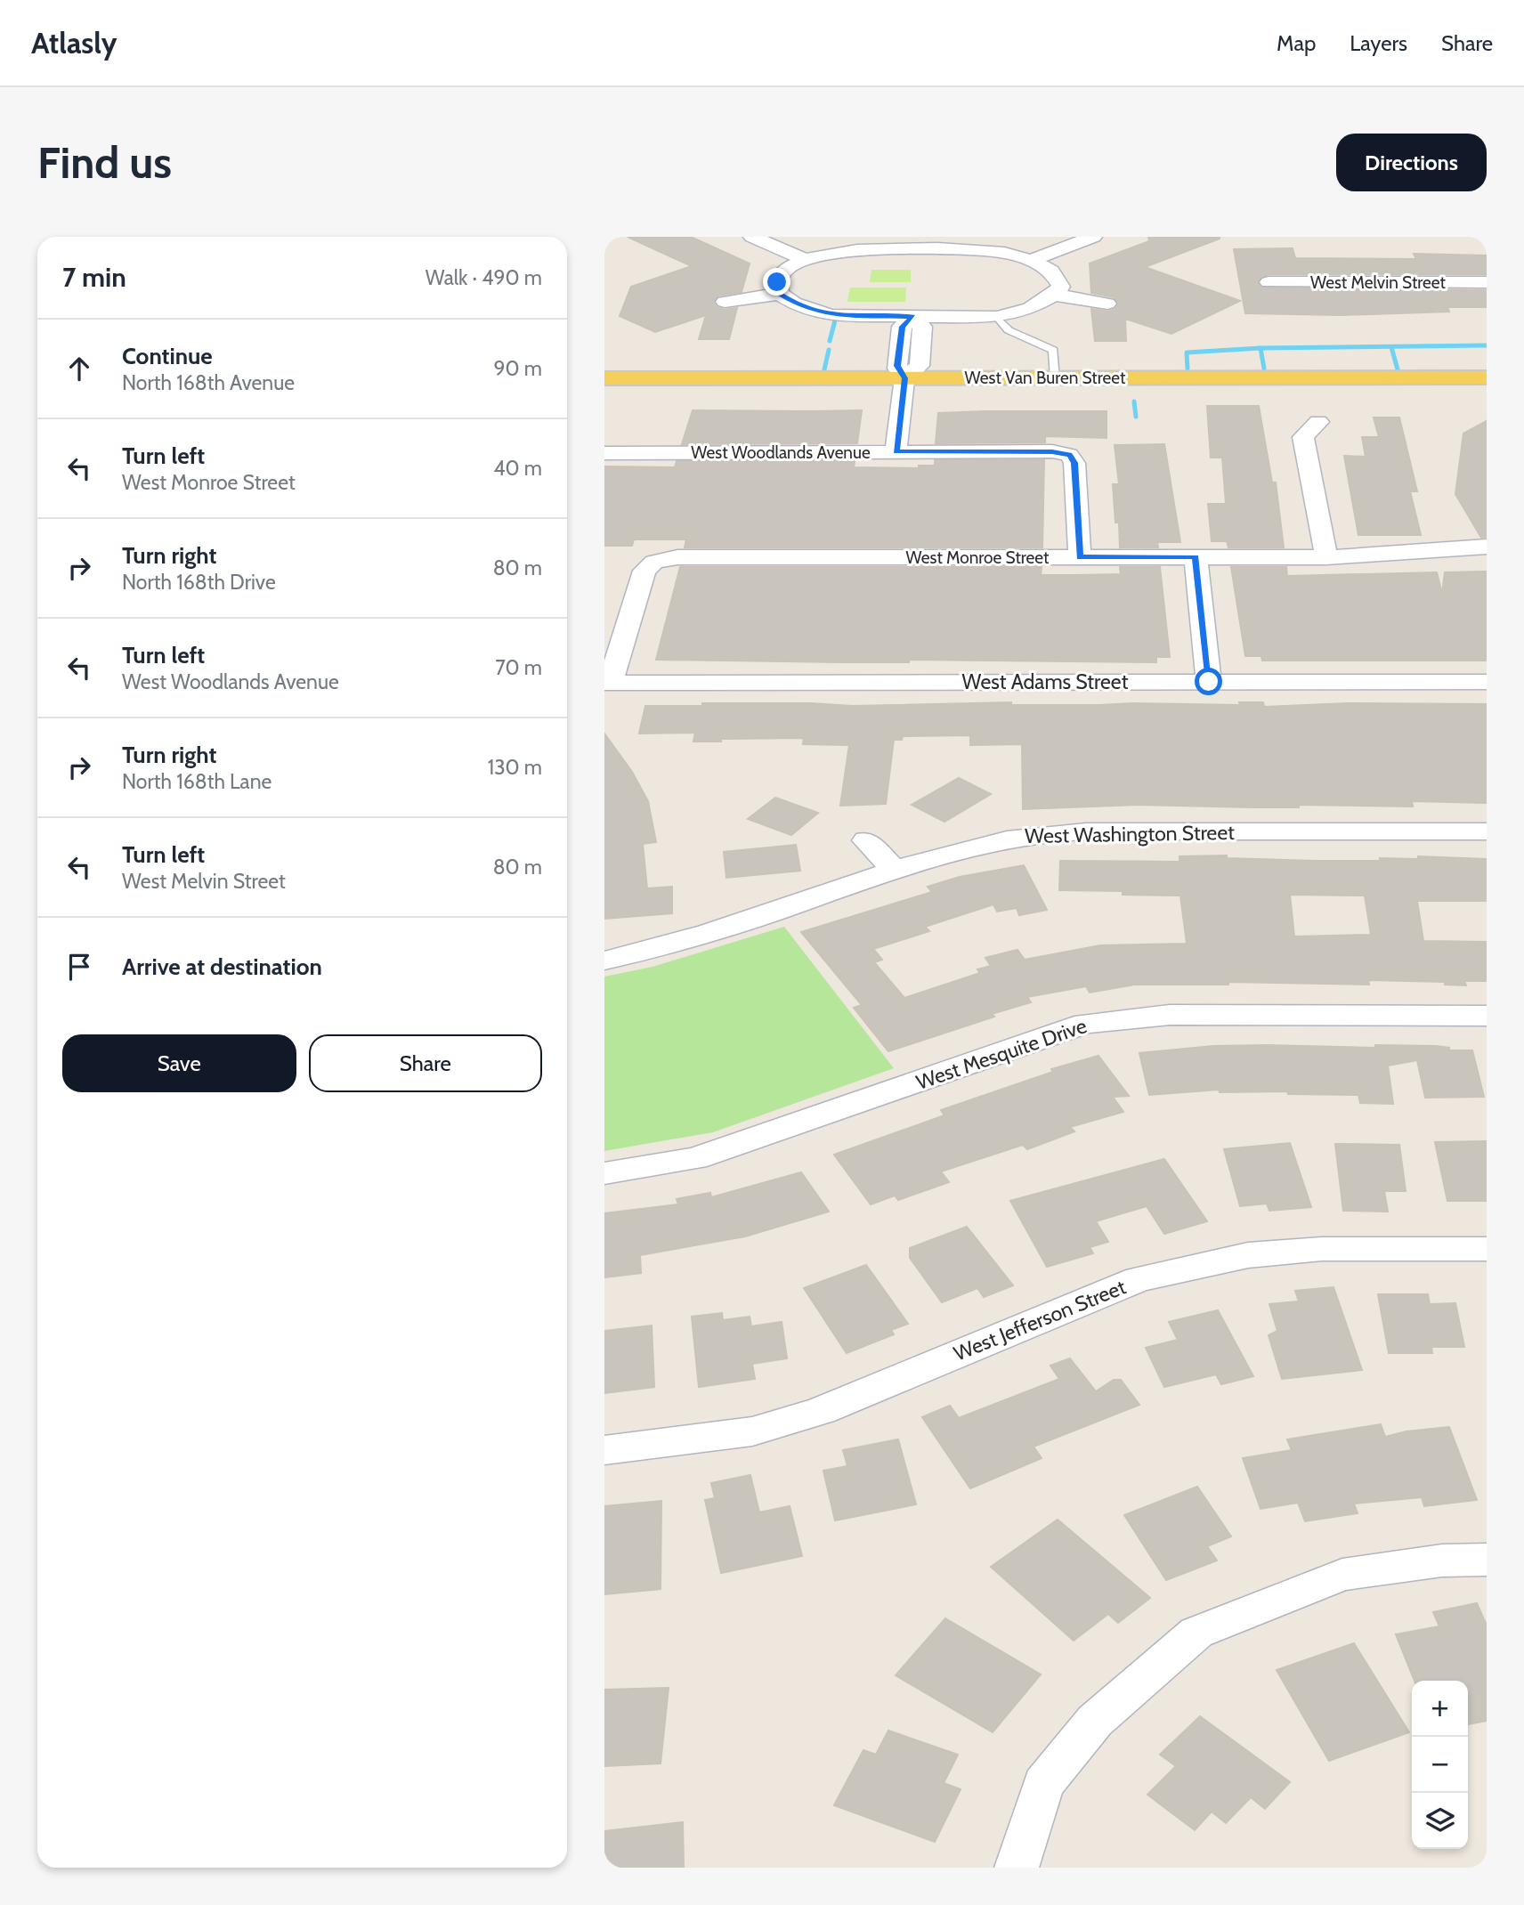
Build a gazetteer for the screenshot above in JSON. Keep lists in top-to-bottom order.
{
  "streets": {
    "main road": ["West Van Buren Street"],
    "street": [
      "West Melvin Street",
      "West Woodlands Avenue",
      "West Monroe Street",
      "West Adams Street",
      "West Washington Street",
      "West Mesquite Drive",
      "West Jefferson Street"
    ]
  },
  "crossings": [
    ["West Woodlands Avenue", "West Monroe Street"],
    ["West Monroe Street", "West Adams Street"]
  ],
  "page": {
    "header": "Atlasly",
    "nav": ["Map", "Layers", "Share"],
    "buttons": [
      "Directions",
      ["Save", "Share"]
    ],
    "title": "Find us",
    "heading": ["7 min", "Walk · 490 m"],
    "list": [
      ["Continue", "North 168th Avenue", "90 m"],
      ["Turn left", "West Monroe Street", "40 m"],
      ["Turn right", "North 168th Drive", "80 m"],
      ["Turn left", "West Woodlands Avenue", "70 m"],
      ["Turn right", "North 168th Lane", "130 m"],
      ["Turn left", "West Melvin Street", "80 m"],
      "Arrive at destination"
    ],
    "map_buttons": ["+", "−"]
  }
}
